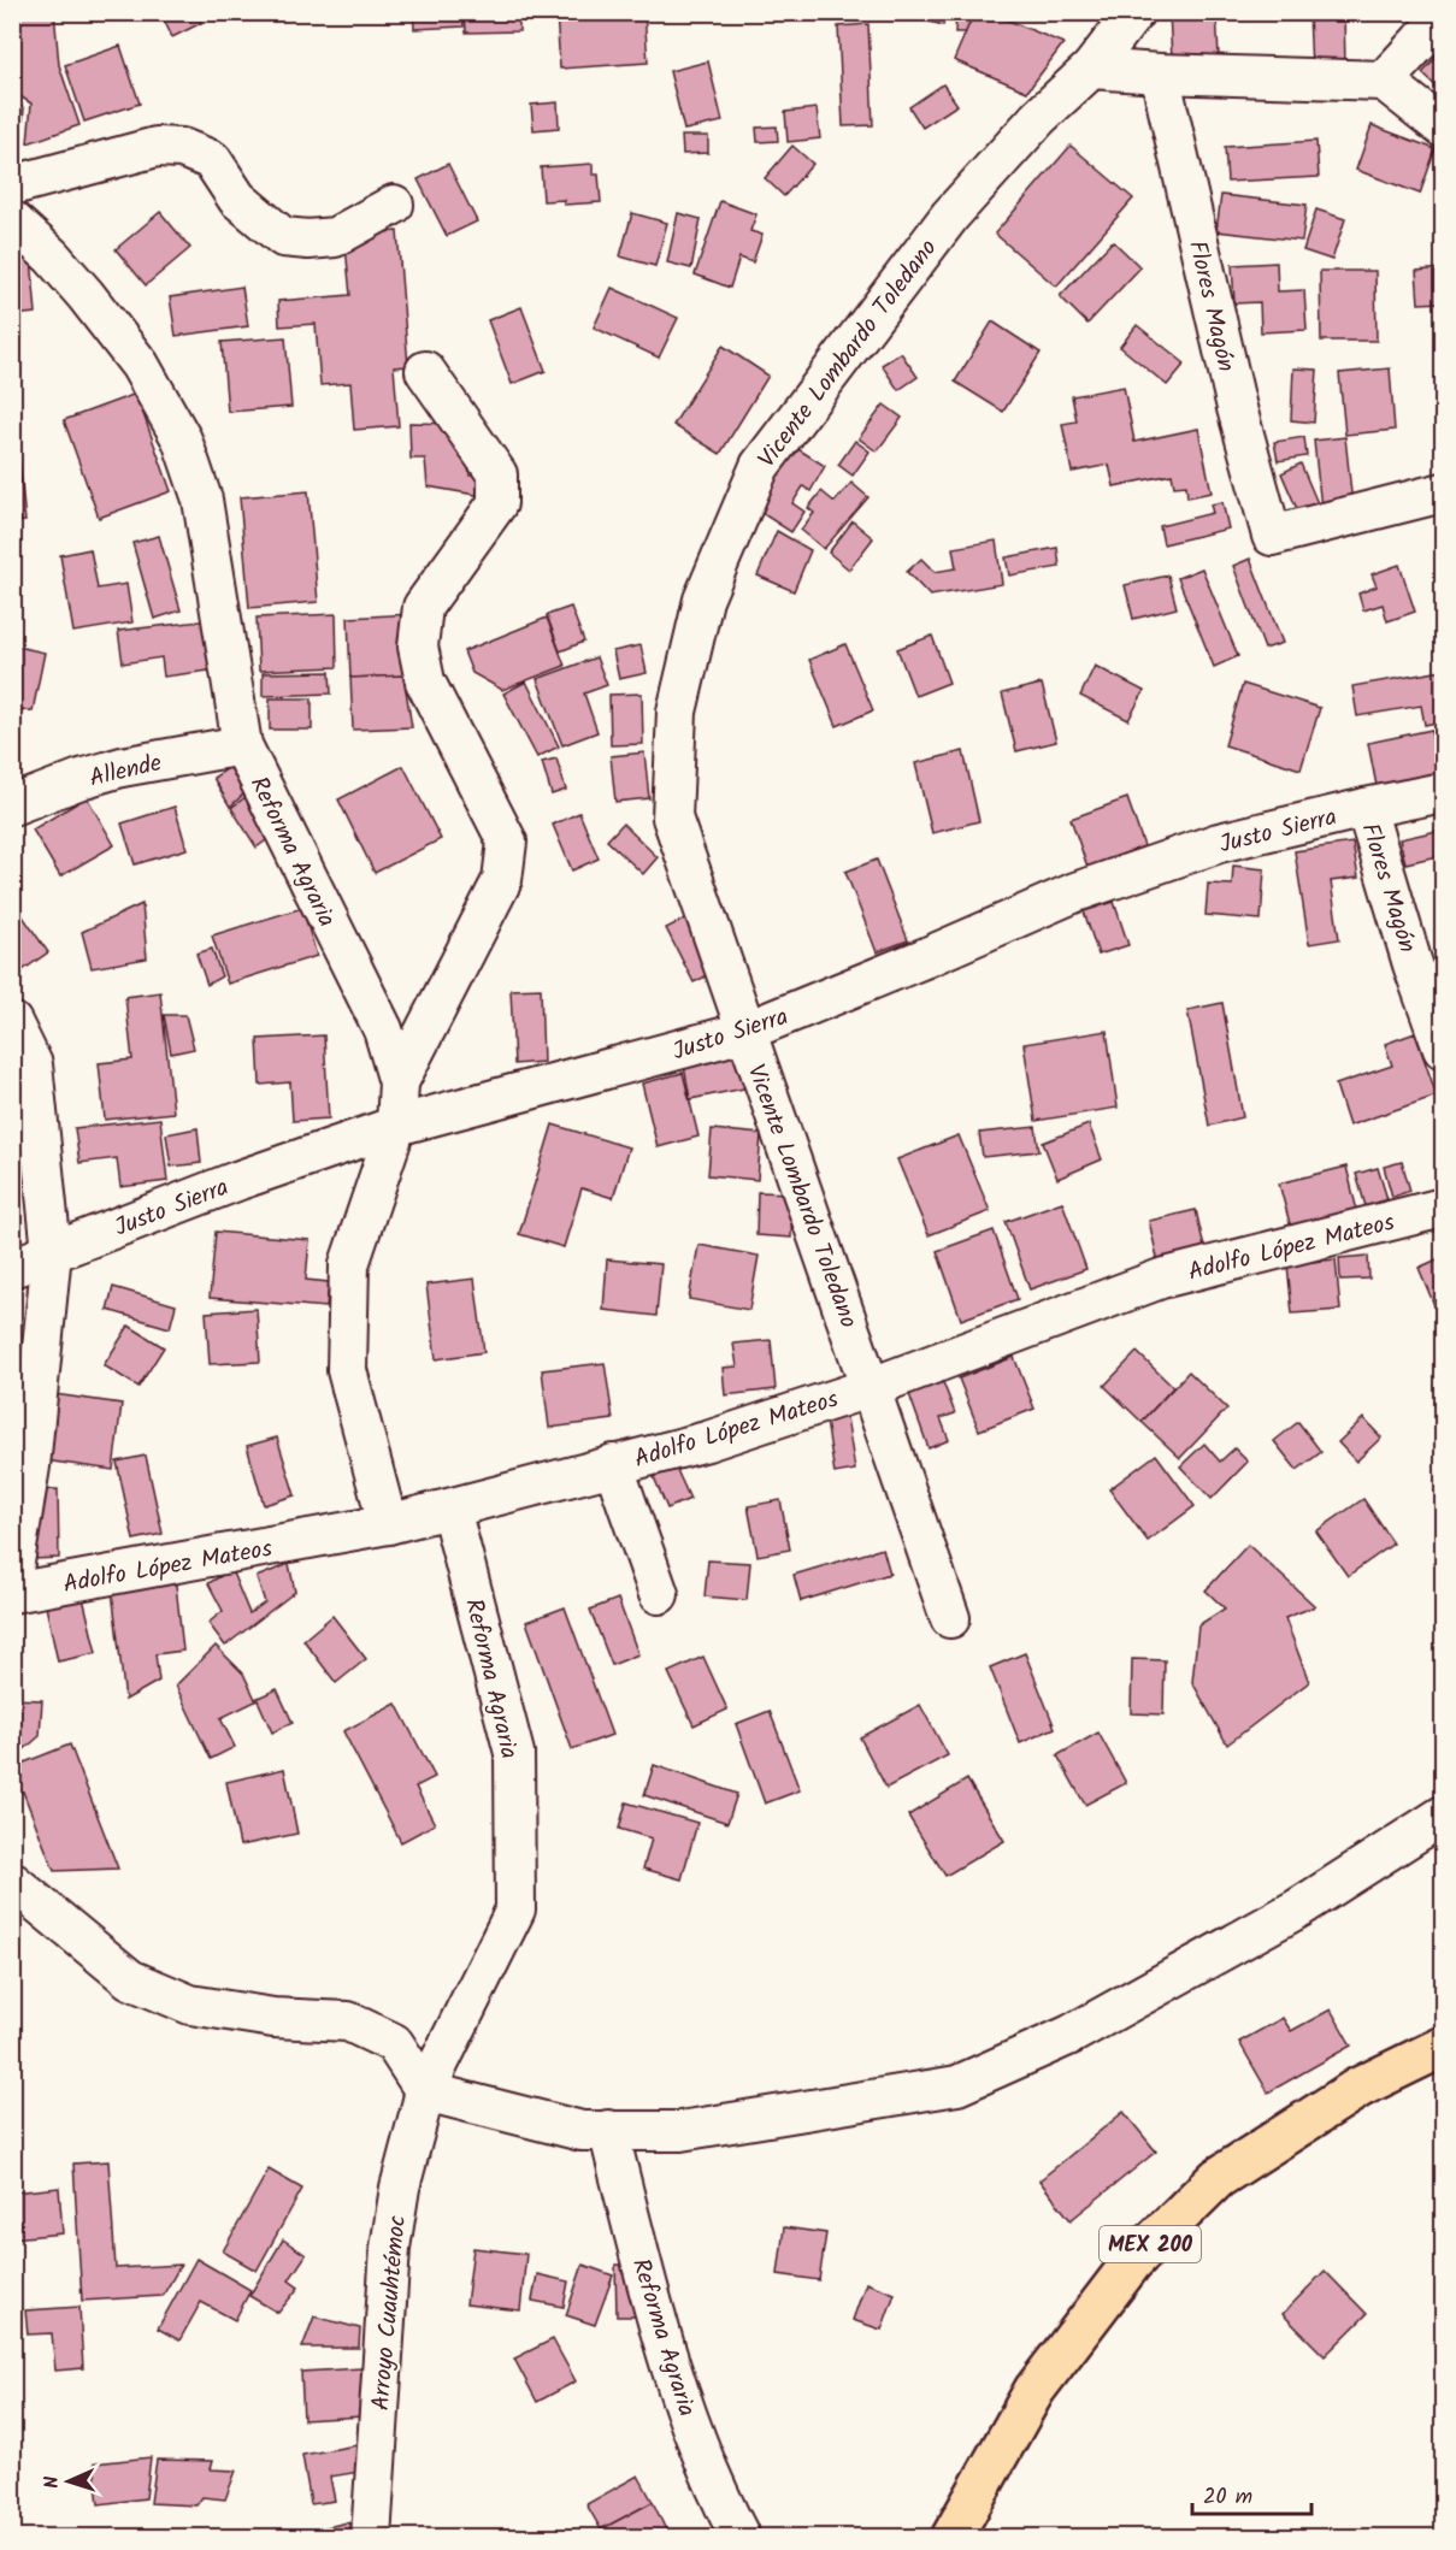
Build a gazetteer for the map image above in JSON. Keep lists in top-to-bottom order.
{
  "streets": {
    "highway": ["MEX 200"],
    "street": [
      "Flores Magón",
      "Vicente Lombardo Toledano",
      "Allende",
      "Justo Sierra",
      "Reforma Agraria",
      "Adolfo López Mateos",
      "Arroyo Cuauhtémoc"
    ]
  },
  "crossings": [
    ["Flores Magón", "Justo Sierra"],
    ["Vicente Lombardo Toledano", "Justo Sierra"],
    ["Vicente Lombardo Toledano", "Adolfo López Mateos"],
    ["Allende", "Reforma Agraria"],
    ["Justo Sierra", "Reforma Agraria"],
    ["Reforma Agraria", "Adolfo López Mateos"],
    ["Reforma Agraria", "Arroyo Cuauhtémoc"]
  ],
  "scale_bar": "20 m",
  "north": "left"
}
